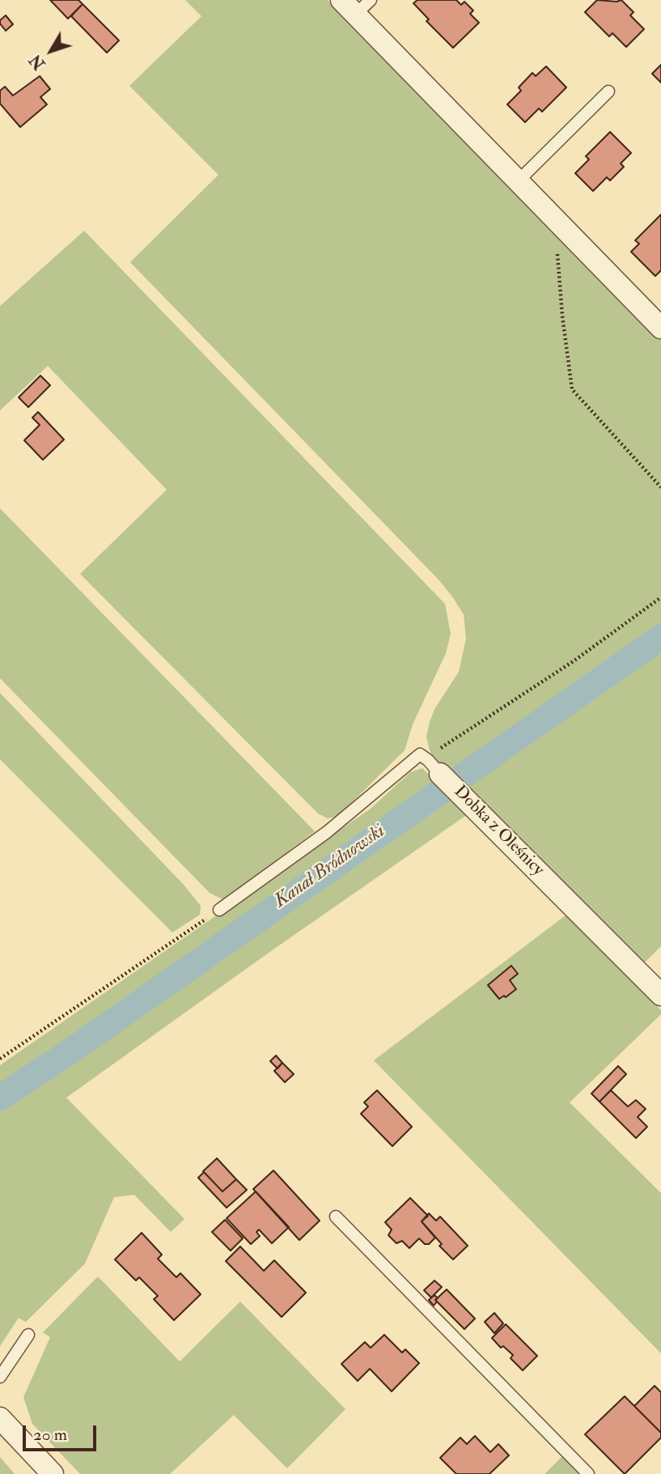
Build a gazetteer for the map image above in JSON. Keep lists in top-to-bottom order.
{
  "streets": {
    "street": ["Dobka z Oleśnicy"]
  },
  "water": ["Kanał Bródnowski"],
  "scale_bar": "20 m",
  "north": "bottom left"
}
